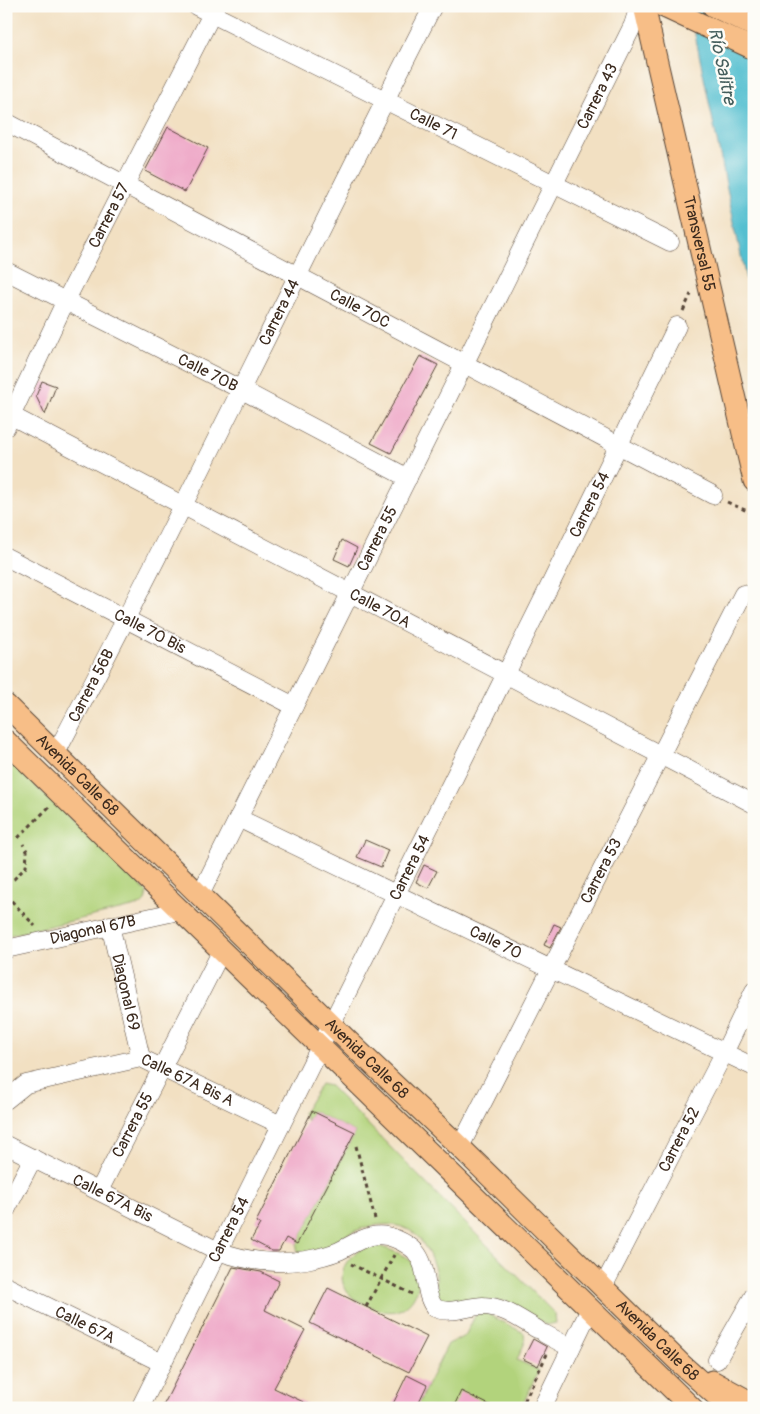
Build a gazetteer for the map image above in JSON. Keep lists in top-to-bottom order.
{
  "streets": {
    "main road": ["Transversal 55", "Avenida Calle 68"],
    "street": [
      "Carrera 43",
      "Calle 71",
      "Carrera 57",
      "Calle 70C",
      "Carrera 44",
      "Calle 70B",
      "Carrera 54",
      "Carrera 55",
      "Calle 70A",
      "Calle 70 Bis",
      "Carrera 56B",
      "Carrera 53",
      "Diagonal 67B",
      "Calle 70",
      "Diagonal 69",
      "Calle 67A Bis A",
      "Carrera 52",
      "Calle 67A Bis",
      "Calle 67A"
    ]
  },
  "crossings": [
    ["Carrera 43", "Calle 71"],
    ["Carrera 43", "Carrera 55"],
    ["Calle 71", "Carrera 57"],
    ["Calle 71", "Carrera 44"],
    ["Calle 71", "Carrera 55"],
    ["Carrera 57", "Calle 70C"],
    ["Carrera 57", "Calle 70B"],
    ["Carrera 57", "Calle 70A"],
    ["Calle 70C", "Carrera 44"],
    ["Calle 70C", "Carrera 54"],
    ["Calle 70C", "Carrera 55"],
    ["Carrera 44", "Calle 70B"],
    ["Carrera 44", "Calle 70A"],
    ["Carrera 44", "Calle 70 Bis"],
    ["Carrera 44", "Carrera 56B"],
    ["Calle 70B", "Carrera 55"],
    ["Carrera 54", "Calle 70A"],
    ["Carrera 54", "Avenida Calle 68"],
    ["Carrera 54", "Calle 70"],
    ["Carrera 54", "Calle 67A Bis A"],
    ["Carrera 54", "Calle 67A Bis"],
    ["Carrera 54", "Calle 67A"],
    ["Carrera 55", "Calle 70A"],
    ["Carrera 55", "Calle 70 Bis"],
    ["Carrera 55", "Avenida Calle 68"],
    ["Carrera 55", "Calle 70"],
    ["Carrera 55", "Calle 67A Bis A"],
    ["Carrera 55", "Calle 67A Bis"],
    ["Calle 70A", "Carrera 53"],
    ["Calle 70 Bis", "Carrera 56B"],
    ["Carrera 56B", "Avenida Calle 68"],
    ["Avenida Calle 68", "Carrera 53"],
    ["Avenida Calle 68", "Diagonal 67B"],
    ["Avenida Calle 68", "Carrera 52"],
    ["Carrera 53", "Calle 70"],
    ["Diagonal 67B", "Diagonal 69"],
    ["Calle 70", "Carrera 52"],
    ["Diagonal 69", "Calle 67A Bis A"]
  ],
  "water": ["Río Salitre"]
}
